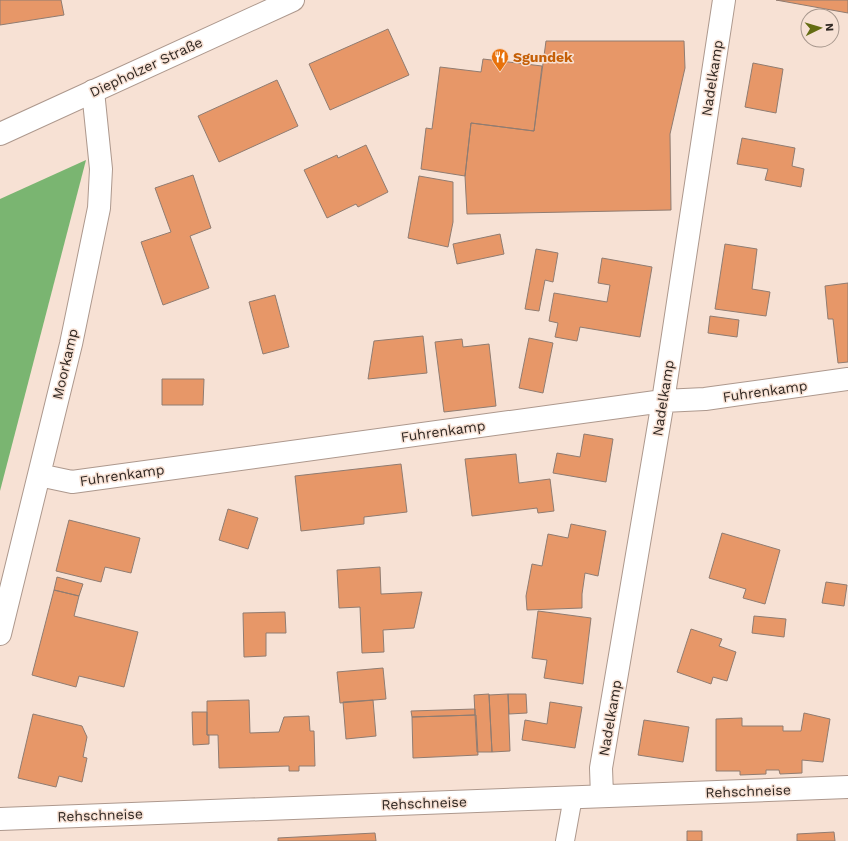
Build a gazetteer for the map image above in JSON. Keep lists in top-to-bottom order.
{
  "streets": {
    "street": [
      "Diepholzer Straße",
      "Nadelkamp",
      "Moorkamp",
      "Fuhrenkamp",
      "Rehschneise"
    ]
  },
  "crossings": [
    ["Diepholzer Straße", "Moorkamp"],
    ["Nadelkamp", "Fuhrenkamp"],
    ["Nadelkamp", "Rehschneise"],
    ["Moorkamp", "Fuhrenkamp"]
  ],
  "places": {
    "restaurant": ["Sgundek"]
  },
  "north": "right"
}
